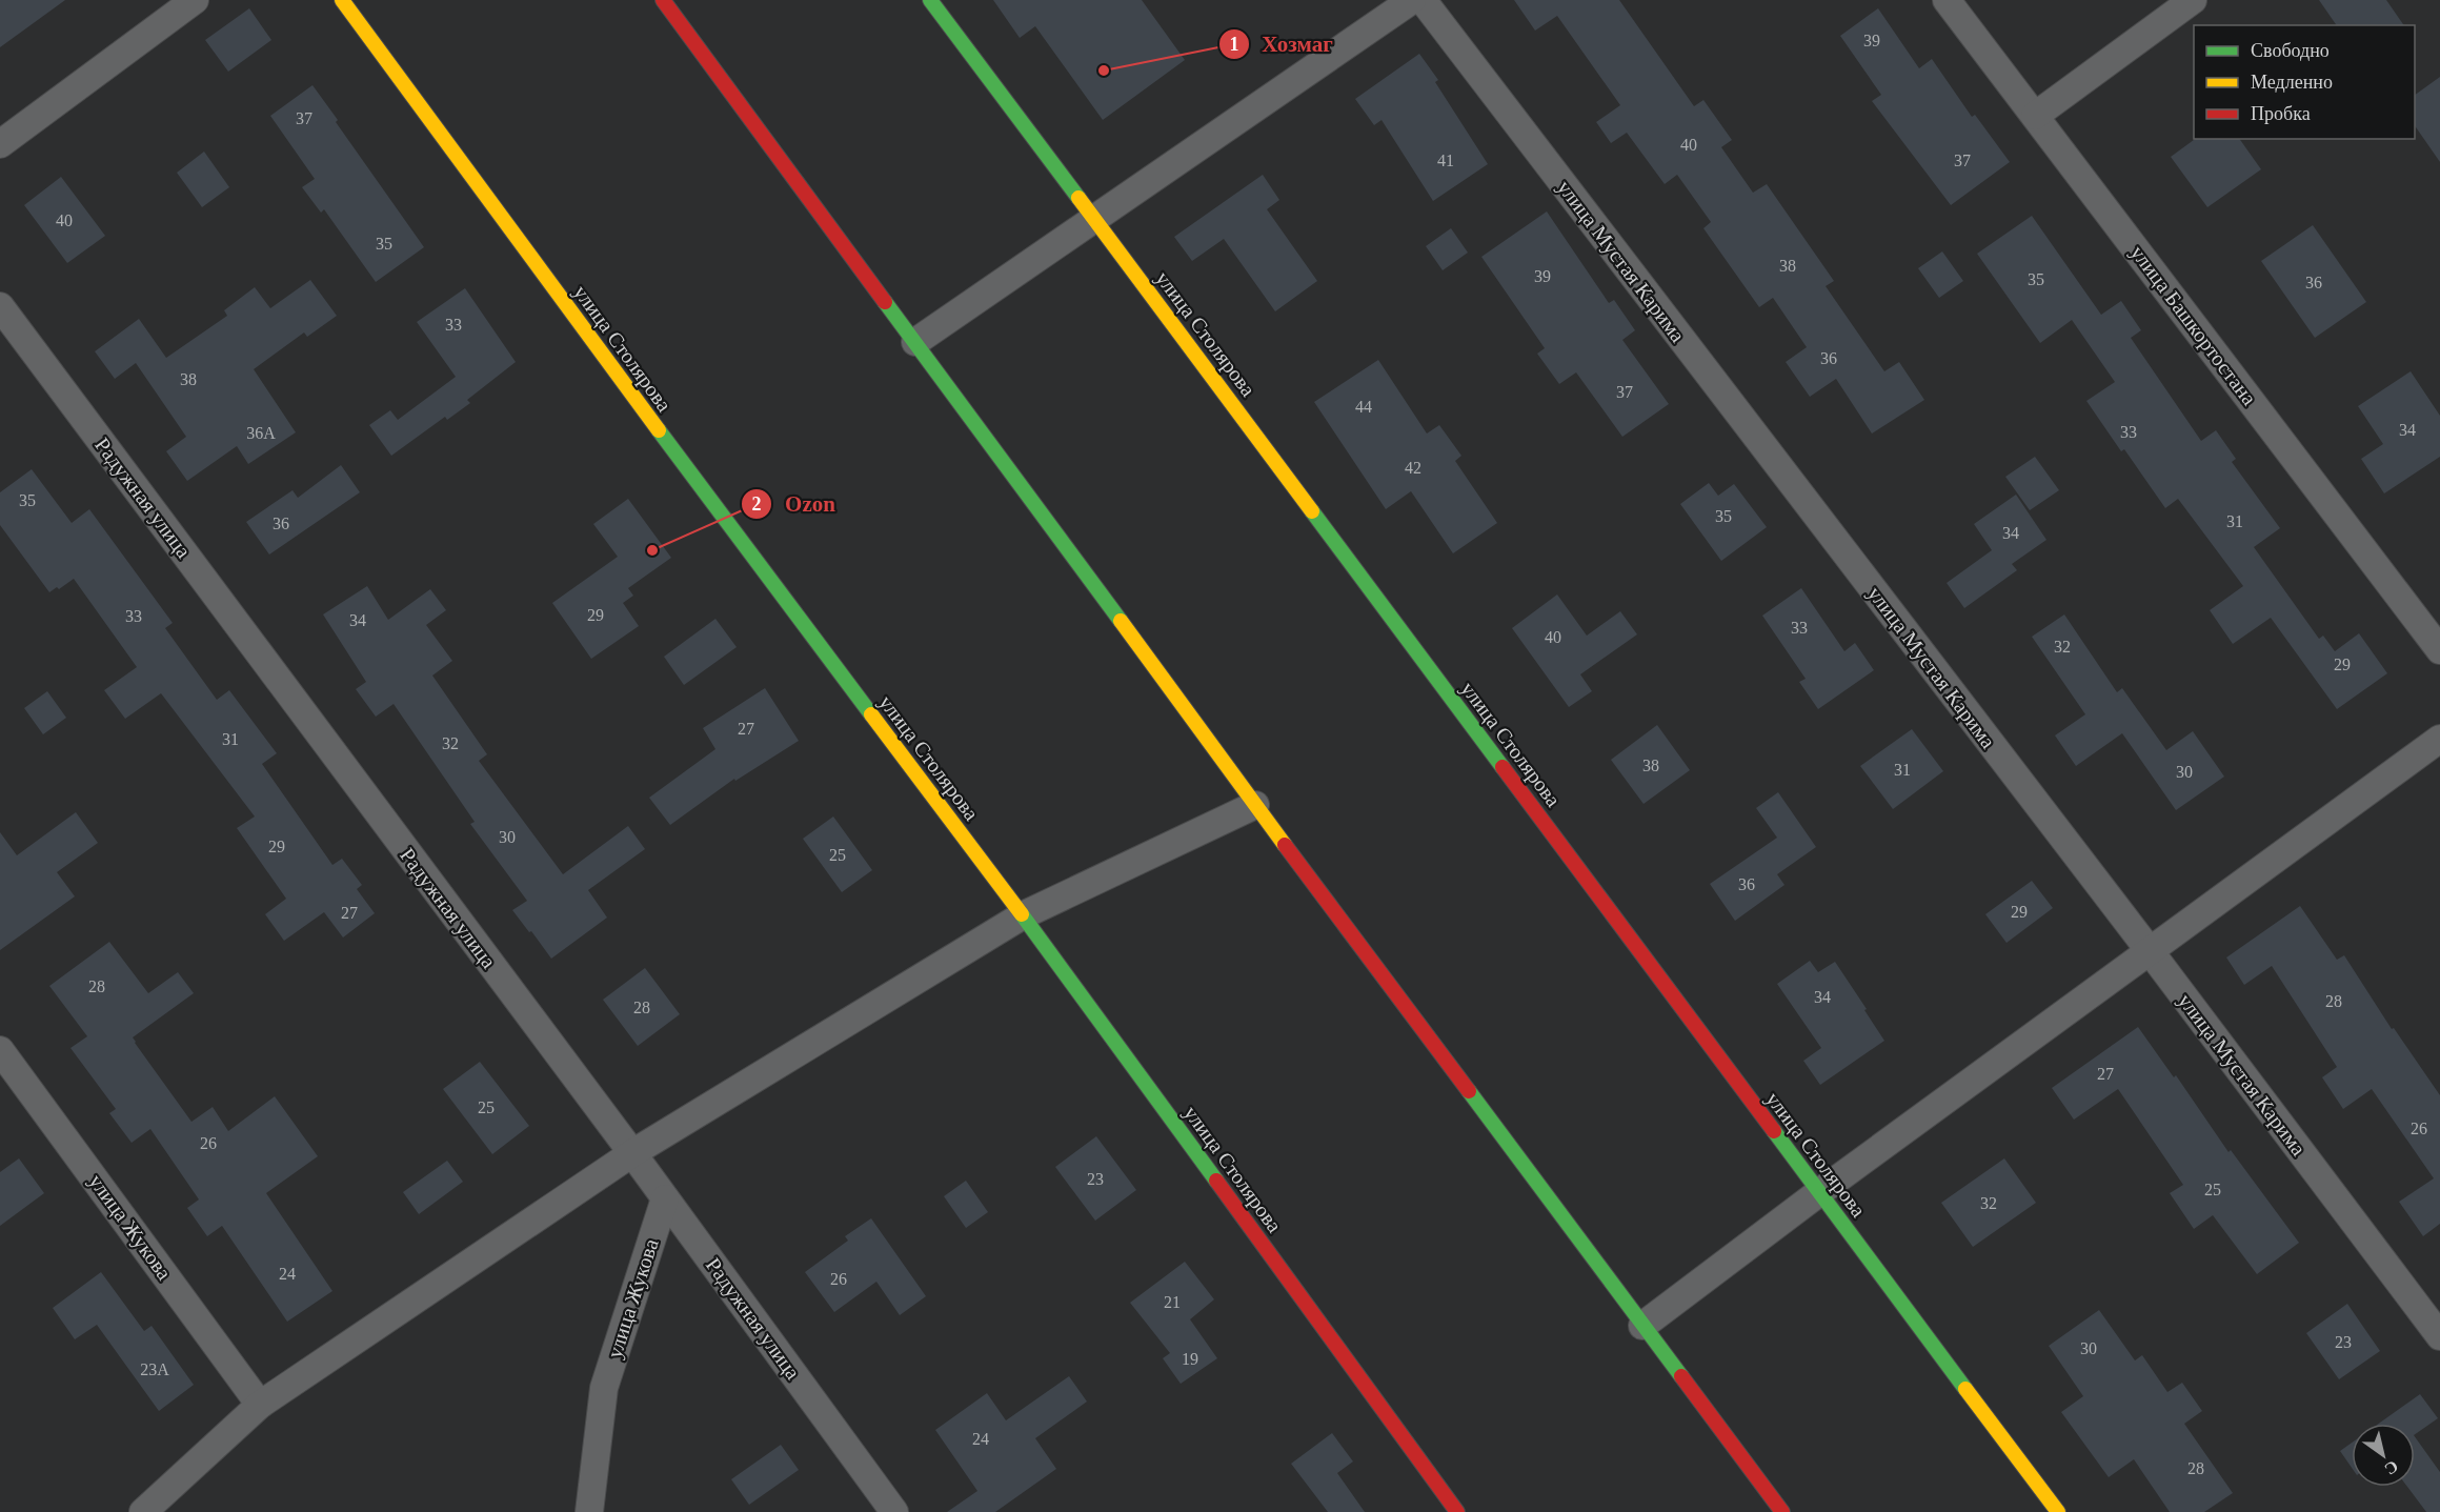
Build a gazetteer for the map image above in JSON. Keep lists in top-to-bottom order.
{
  "streets": {
    "street": [
      "улица Мустая Карима",
      "улица Башкортостана",
      "улица Столярова",
      "Радужная улица",
      "улица Жукова"
    ]
  },
  "crossings": [
    ["Радужная улица", "улица Жукова"]
  ],
  "places": ["Хозмаг", "Ozon"],
  "house_numbers": [
    "39",
    "37",
    "40",
    "41",
    "37",
    "40",
    "35",
    "38",
    "39",
    "35",
    "36",
    "33",
    "36",
    "38",
    "37",
    "44",
    "34",
    "33",
    "36А",
    "42",
    "35",
    "35",
    "31",
    "36",
    "34",
    "29",
    "33",
    "34",
    "33",
    "40",
    "32",
    "29",
    "27",
    "31",
    "32",
    "38",
    "31",
    "30",
    "30",
    "29",
    "25",
    "36",
    "29",
    "27",
    "28",
    "34",
    "28",
    "28",
    "27",
    "25",
    "26",
    "26",
    "23",
    "25",
    "32",
    "24",
    "26",
    "21",
    "23",
    "30",
    "19",
    "23А",
    "24",
    "28"
  ],
  "legend": ["Свободно", "Медленно", "Пробка"],
  "north": "bottom right"
}
